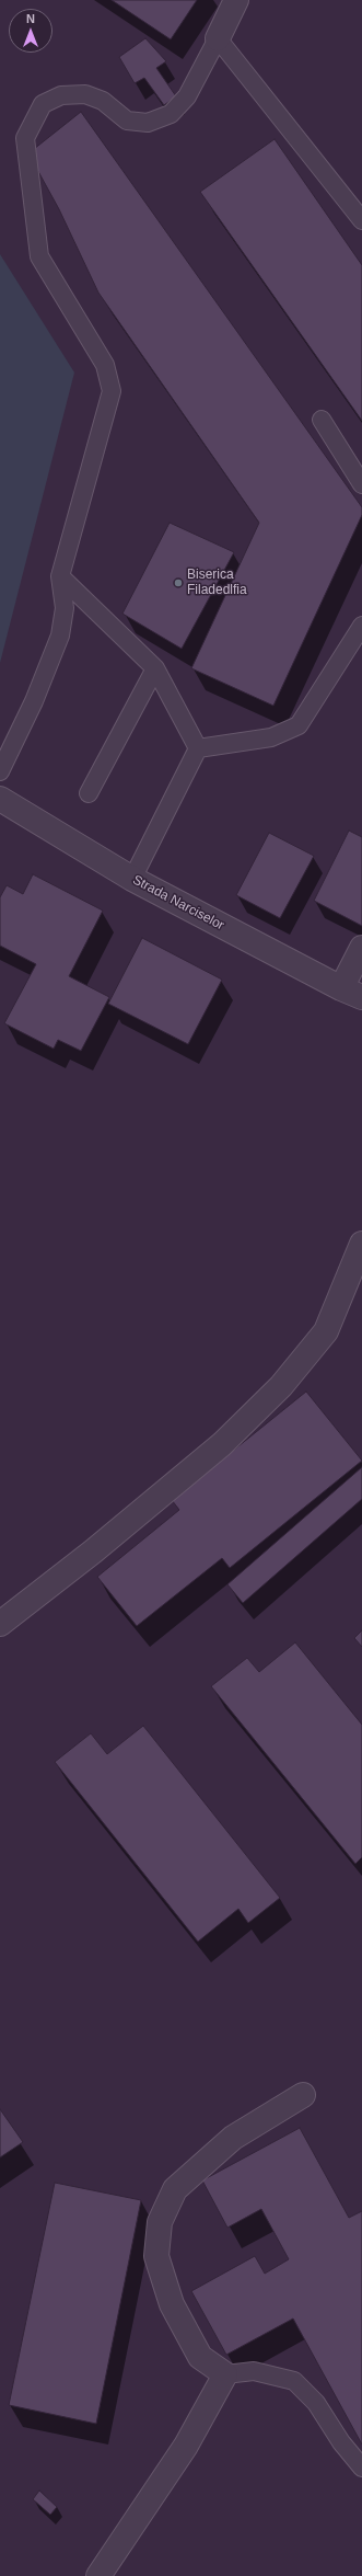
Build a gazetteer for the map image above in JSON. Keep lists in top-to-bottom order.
{
  "streets": {
    "street": ["Strada Narciselor"]
  },
  "places": ["Biserica Filadedlfia"],
  "north": "top"
}
